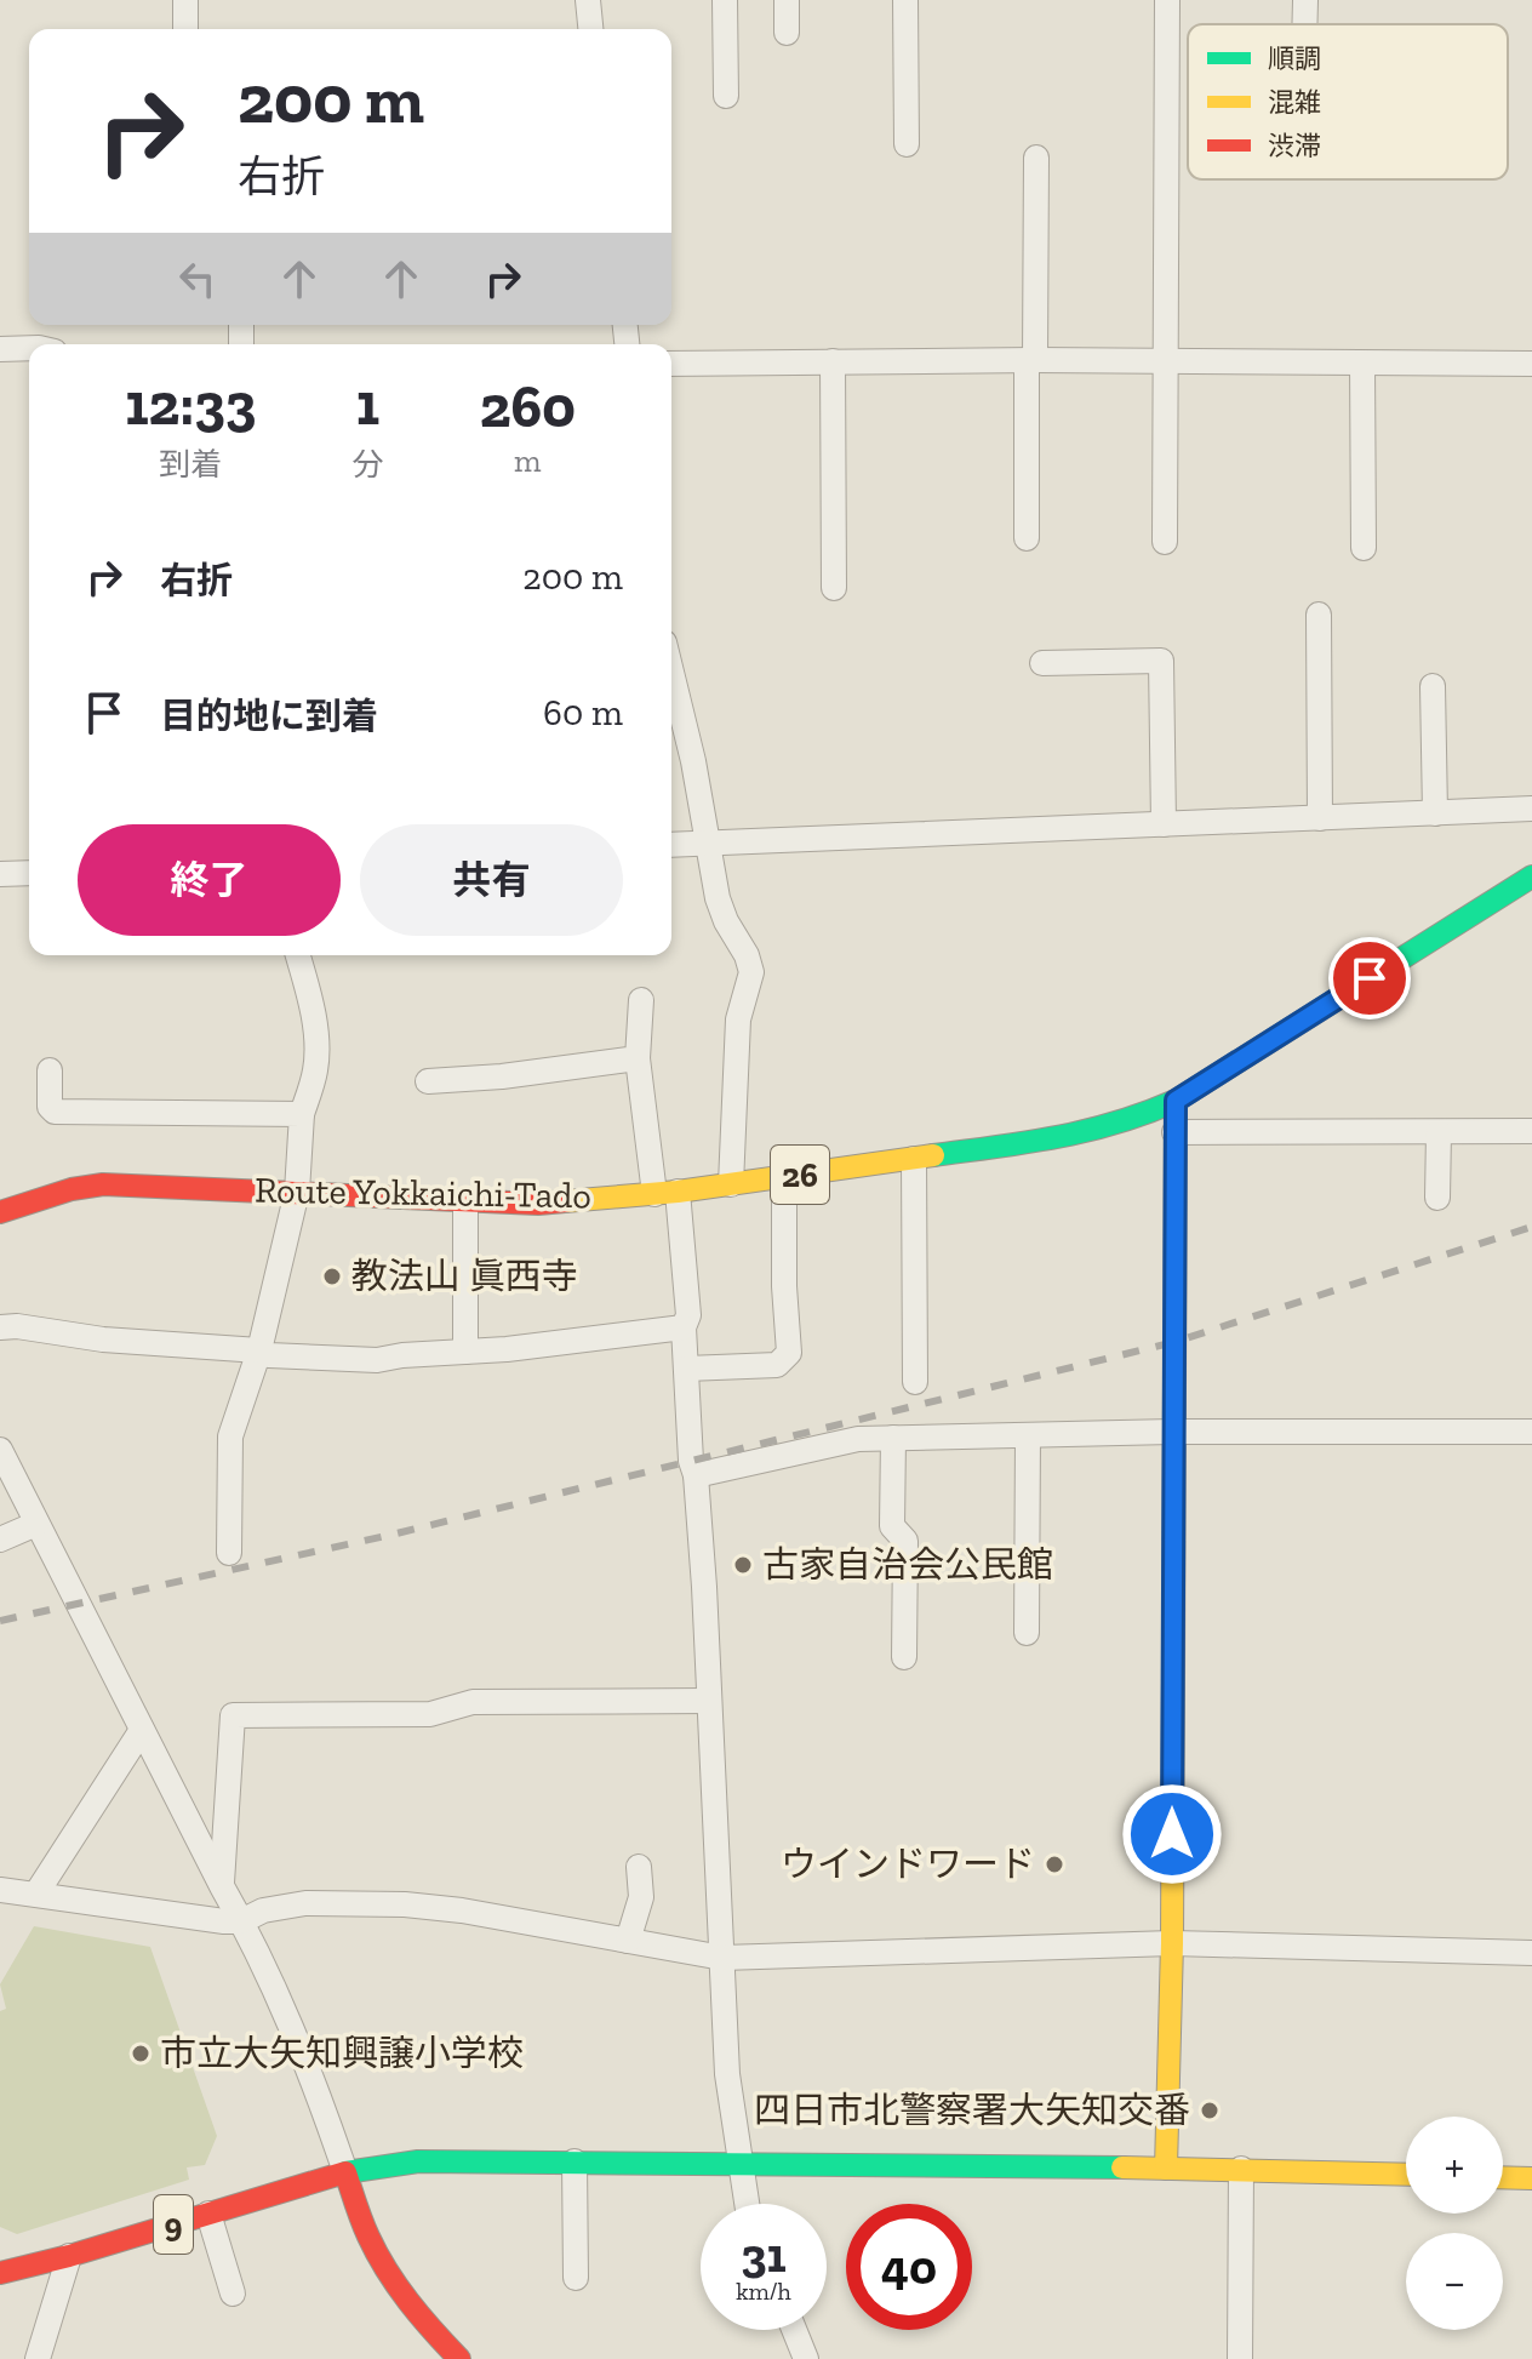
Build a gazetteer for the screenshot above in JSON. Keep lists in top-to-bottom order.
{
  "streets": {
    "street": ["26", "Route Yokkaichi-Tado", "9"]
  },
  "places": [
    "教法山 眞西寺",
    "古家自治会公民館",
    "ウインドワード",
    "市立大矢知興譲小学校",
    "四日市北警察署大矢知交番"
  ],
  "legend": ["順調", "混雑", "渋滞"],
  "page": {
    "turn": ["200 m", "右折"],
    "eta": [
      "12:33",
      "到着",
      "1",
      "分",
      "260",
      "m"
    ],
    "list": [
      {
        "name": "右折",
        "value": "200 m"
      },
      {
        "name": "目的地に到着",
        "value": "60 m"
      }
    ],
    "buttons": ["終了", "共有"],
    "map_buttons": ["+", "−"],
    "speed": "31 km/h",
    "limit": "40"
  }
}
